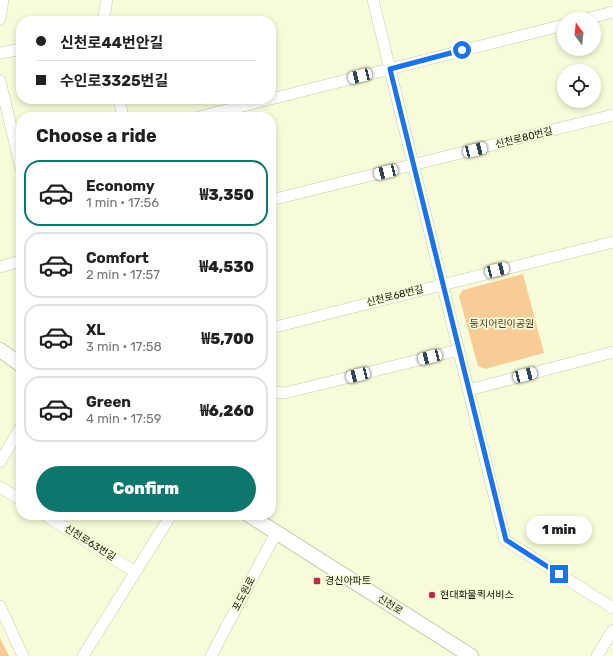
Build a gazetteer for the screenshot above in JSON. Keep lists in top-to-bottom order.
{
  "streets": {
    "street": [
      "신천로80번길",
      "신천로68번길",
      "신천로63번길",
      "포도원로",
      "신천로"
    ]
  },
  "crossings": [
    ["포도원로", "신천로"]
  ],
  "parks": ["둥지어린이공원"],
  "places": {
    "transit": ["경신아파트"],
    "other": ["현대화물퀵서비스"]
  },
  "north": "top",
  "page": {
    "banner": ["신천로44번안길", "수인로3325번길"],
    "heading": "Choose a ride",
    "list": [
      {
        "name": "Economy",
        "note": "1 min · 17:56",
        "value": "₩3,350"
      },
      {
        "name": "Comfort",
        "note": "2 min · 17:57",
        "value": "₩4,530"
      },
      {
        "name": "XL",
        "note": "3 min · 17:58",
        "value": "₩5,700"
      },
      {
        "name": "Green",
        "note": "4 min · 17:59",
        "value": "₩6,260"
      }
    ],
    "buttons": "Confirm",
    "bubble": "1 min"
  }
}
